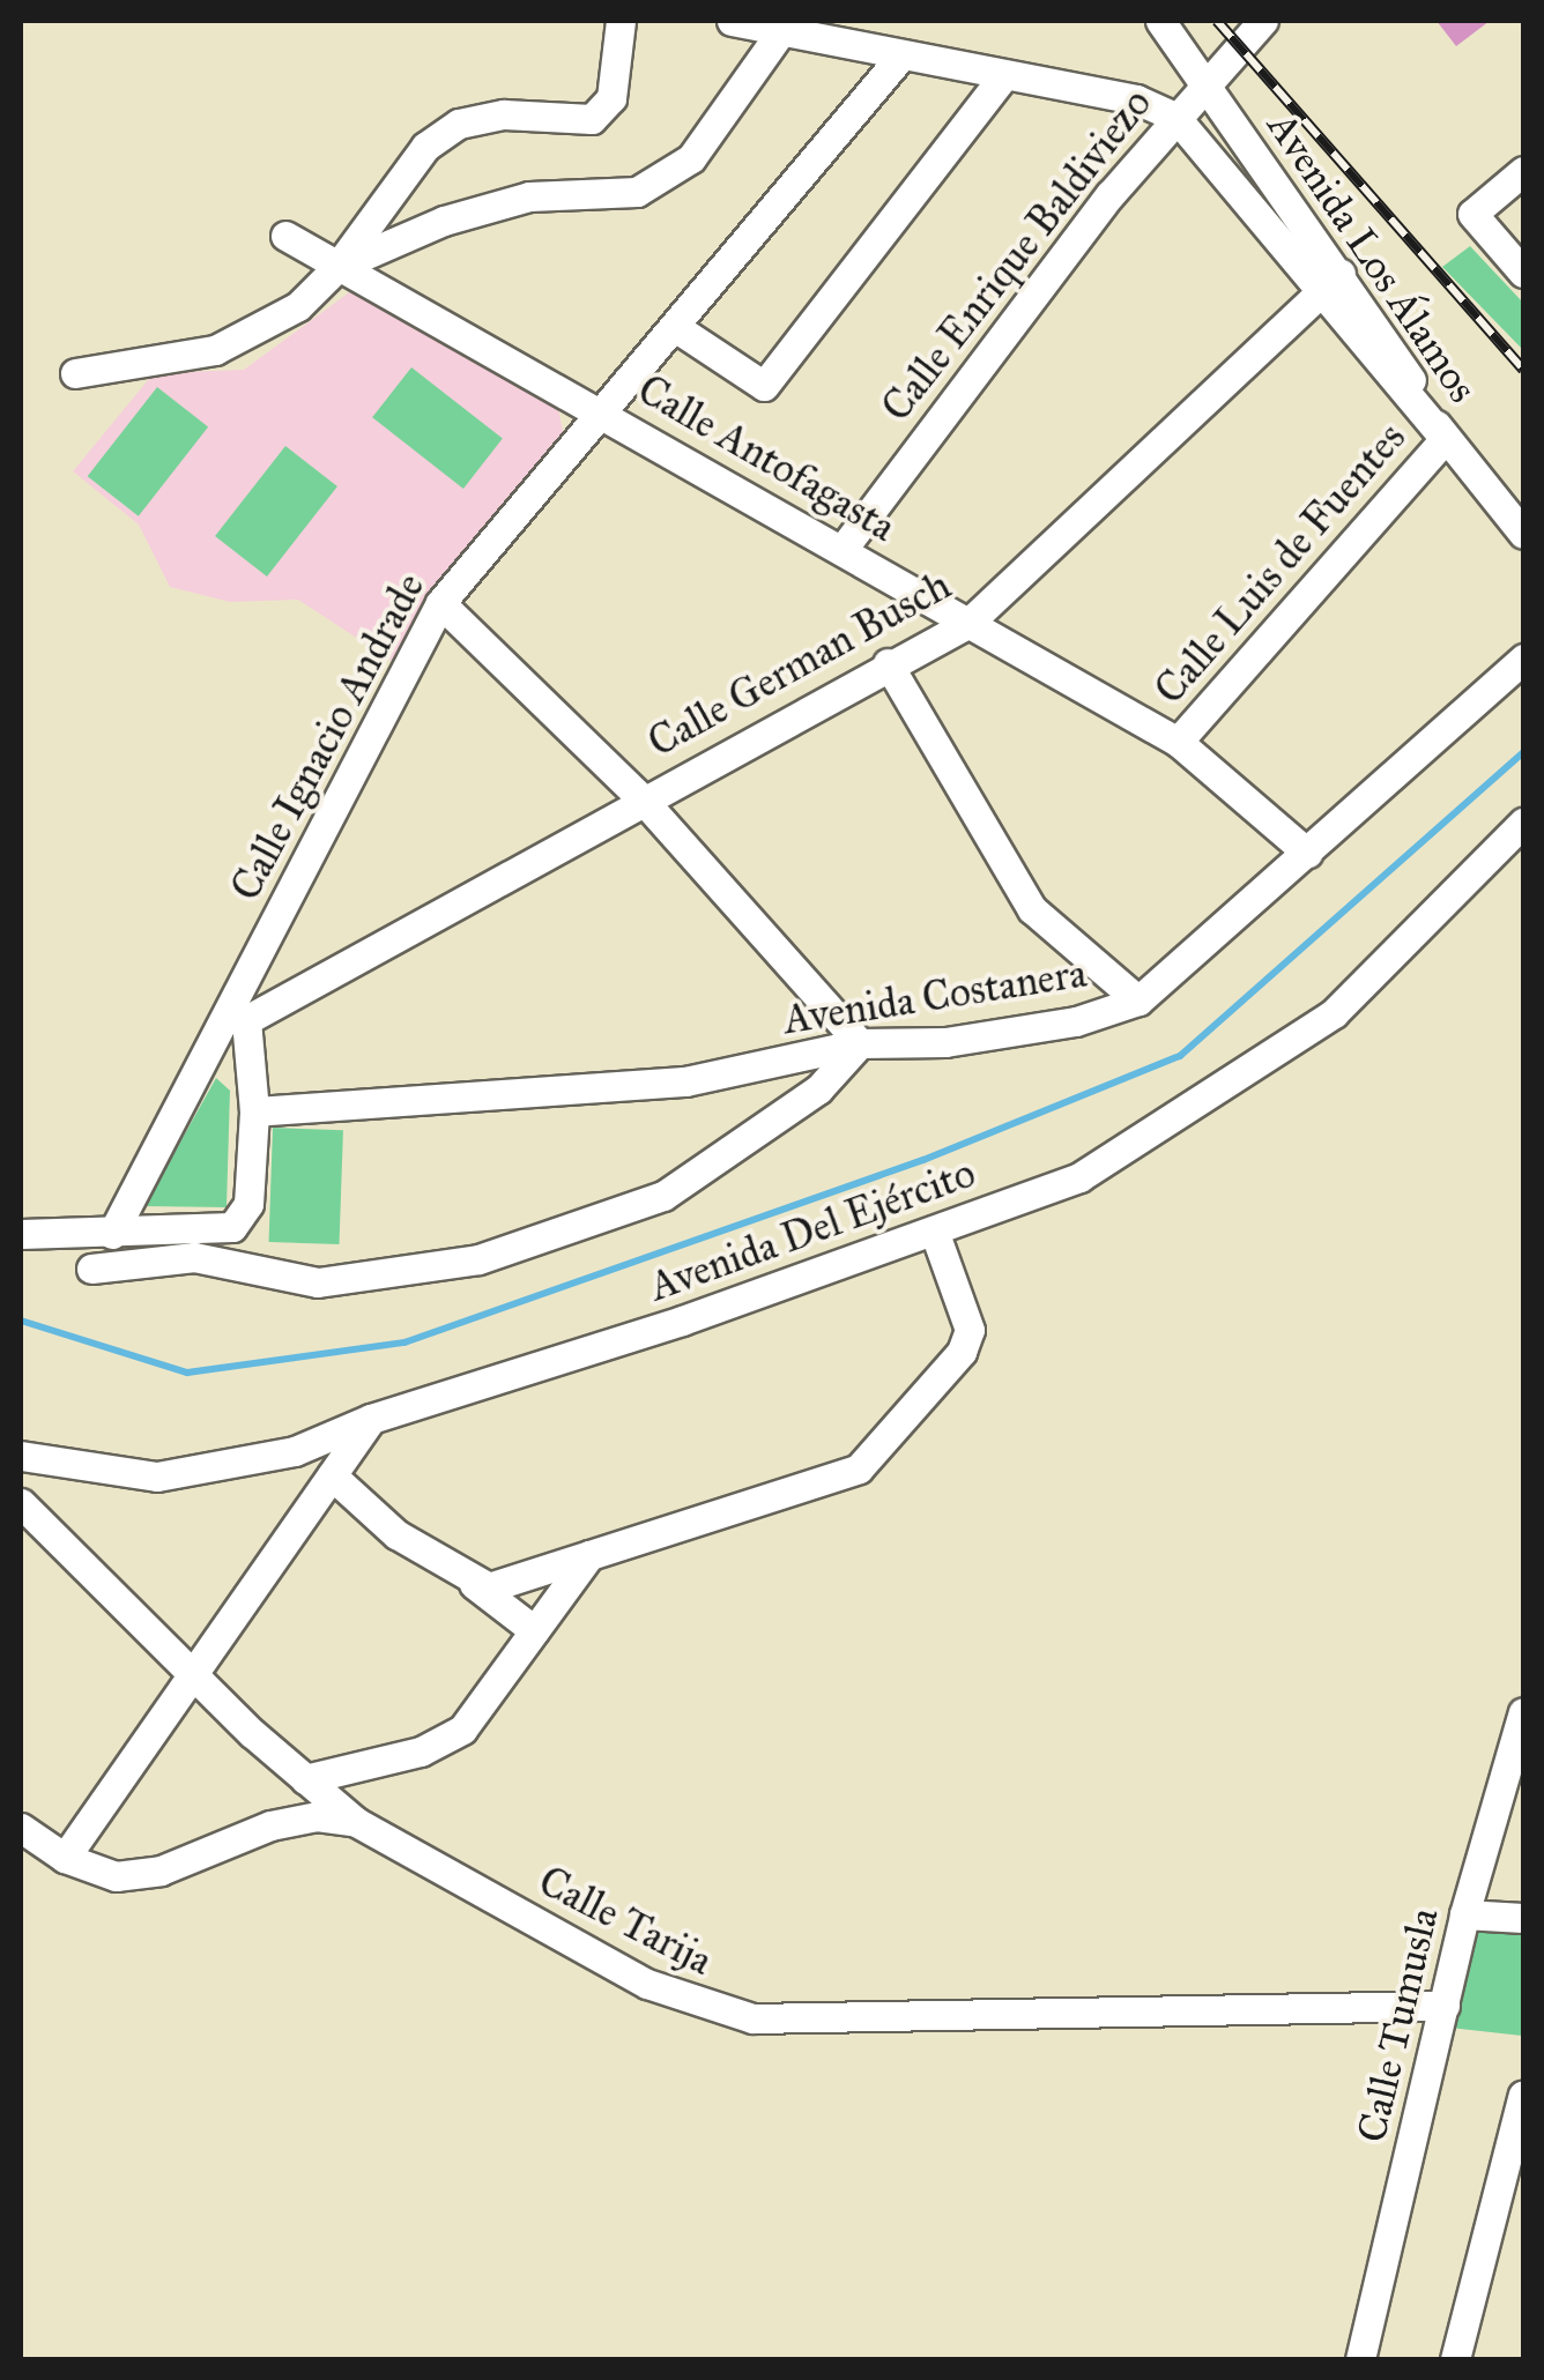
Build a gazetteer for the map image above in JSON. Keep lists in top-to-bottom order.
{
  "streets": {
    "street": [
      "Calle Enrique Baldiviezo",
      "Avenida Los Álamos",
      "Calle Antofagasta",
      "Calle Luis de Fuentes",
      "Calle German Busch",
      "Calle Ignacio Andrade",
      "Avenida Costanera",
      "Avenida Del Ejército",
      "Calle Tarija",
      "Calle Tumusla"
    ]
  },
  "crossings": [
    ["Calle Enrique Baldiviezo", "Avenida Los Álamos"],
    ["Calle Enrique Baldiviezo", "Calle Antofagasta"],
    ["Avenida Los Álamos", "Calle Luis de Fuentes"],
    ["Avenida Los Álamos", "Calle German Busch"],
    ["Calle Antofagasta", "Calle Luis de Fuentes"],
    ["Calle Antofagasta", "Calle German Busch"],
    ["Calle Antofagasta", "Calle Ignacio Andrade"],
    ["Calle Antofagasta", "Avenida Costanera"],
    ["Calle German Busch", "Calle Ignacio Andrade"],
    ["Calle Tarija", "Calle Tumusla"]
  ]
}
